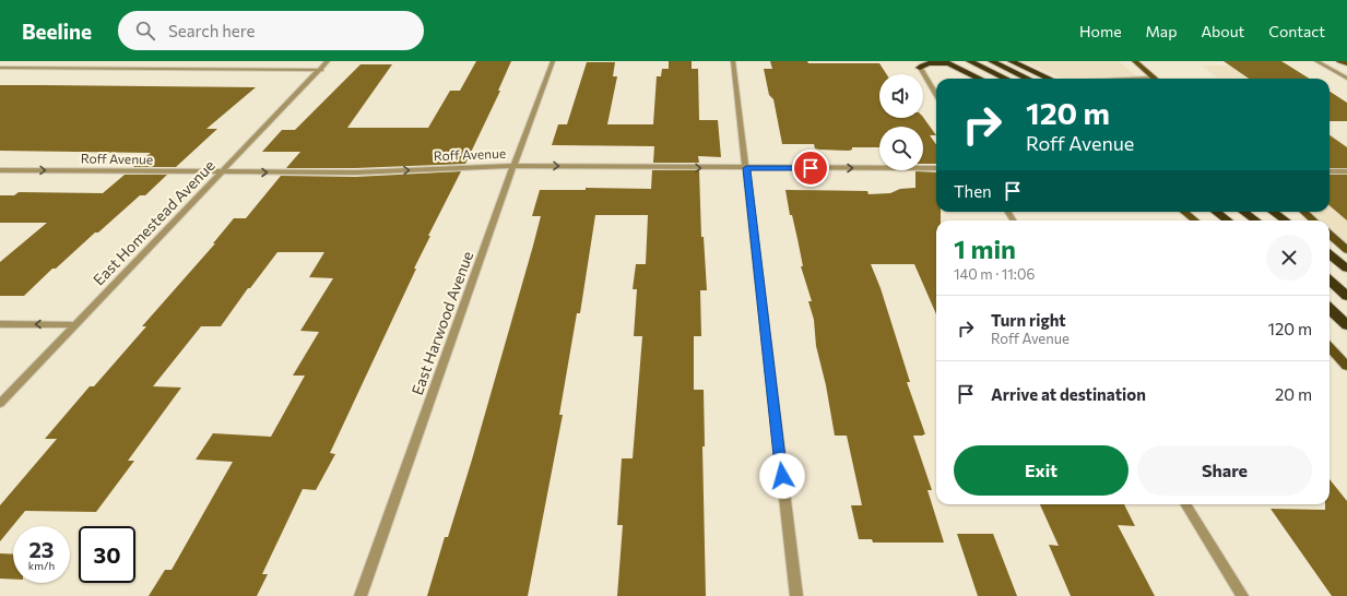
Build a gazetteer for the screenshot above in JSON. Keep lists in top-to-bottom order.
{
  "streets": {
    "street": ["Roff Avenue", "East Homestead Avenue", "East Harwood Avenue"]
  },
  "crossings": [
    ["Roff Avenue", "East Homestead Avenue"],
    ["Roff Avenue", "East Harwood Avenue"]
  ],
  "one_way": ["Roff Avenue"],
  "page": {
    "header": "Beeline",
    "search": "Search here",
    "nav": [
      "Home",
      "Map",
      "About",
      "Contact"
    ],
    "turn": ["120 m", "Roff Avenue"],
    "then": "Then",
    "heading": ["1 min", "140 m · 11:06"],
    "list": [
      {
        "name": "Turn right",
        "note": "Roff Avenue",
        "value": "120 m"
      },
      {
        "name": "Arrive at destination",
        "value": "20 m"
      }
    ],
    "buttons": ["Exit", "Share"],
    "speed": "23 km/h",
    "limit": "30"
  }
}
